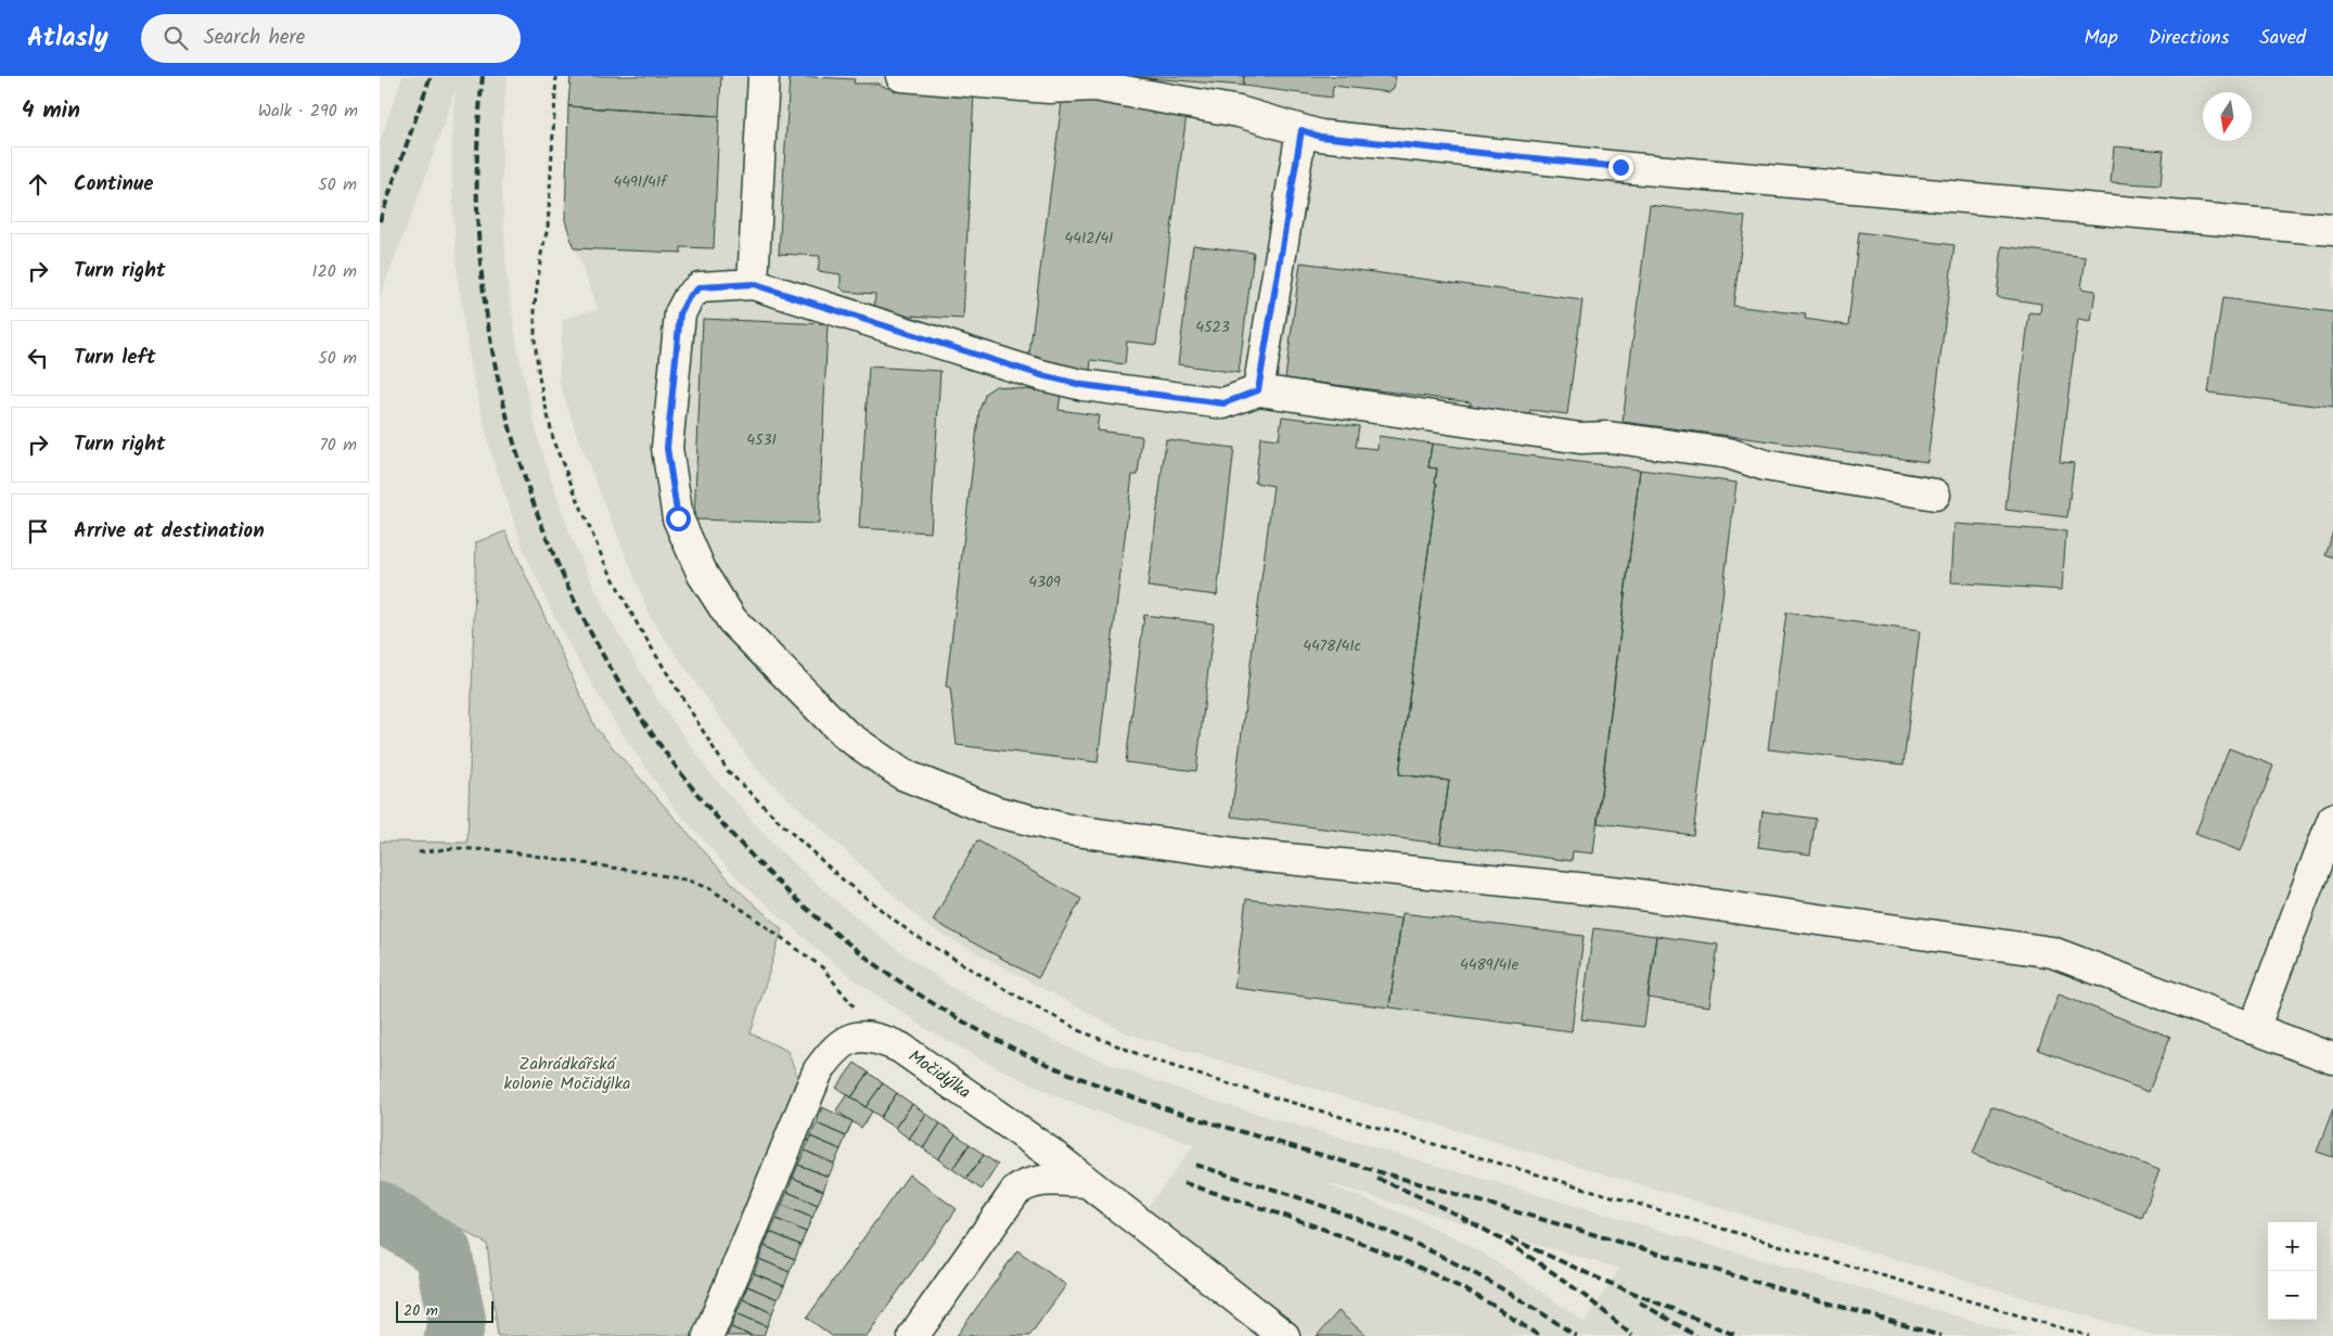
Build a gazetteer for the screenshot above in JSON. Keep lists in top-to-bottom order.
{
  "streets": {
    "lane": ["Močidýlka"]
  },
  "parks": ["Zahrádkářská kolonie Močidýlka"],
  "house_numbers": [
    "4491/41f",
    "4412/41",
    "4523",
    "4531",
    "4309",
    "4478/41c",
    "4489/41e"
  ],
  "scale_bar": "20 m",
  "north": "bottom",
  "page": {
    "header": "Atlasly",
    "search": "Search here",
    "nav": ["Map", "Directions", "Saved"],
    "heading": ["4 min", "Walk · 290 m"],
    "list": [
      ["Continue", "50 m"],
      ["Turn right", "120 m"],
      ["Turn left", "50 m"],
      ["Turn right", "70 m"],
      "Arrive at destination"
    ],
    "map_buttons": ["+", "−"],
    "scale": "20 m"
  }
}
